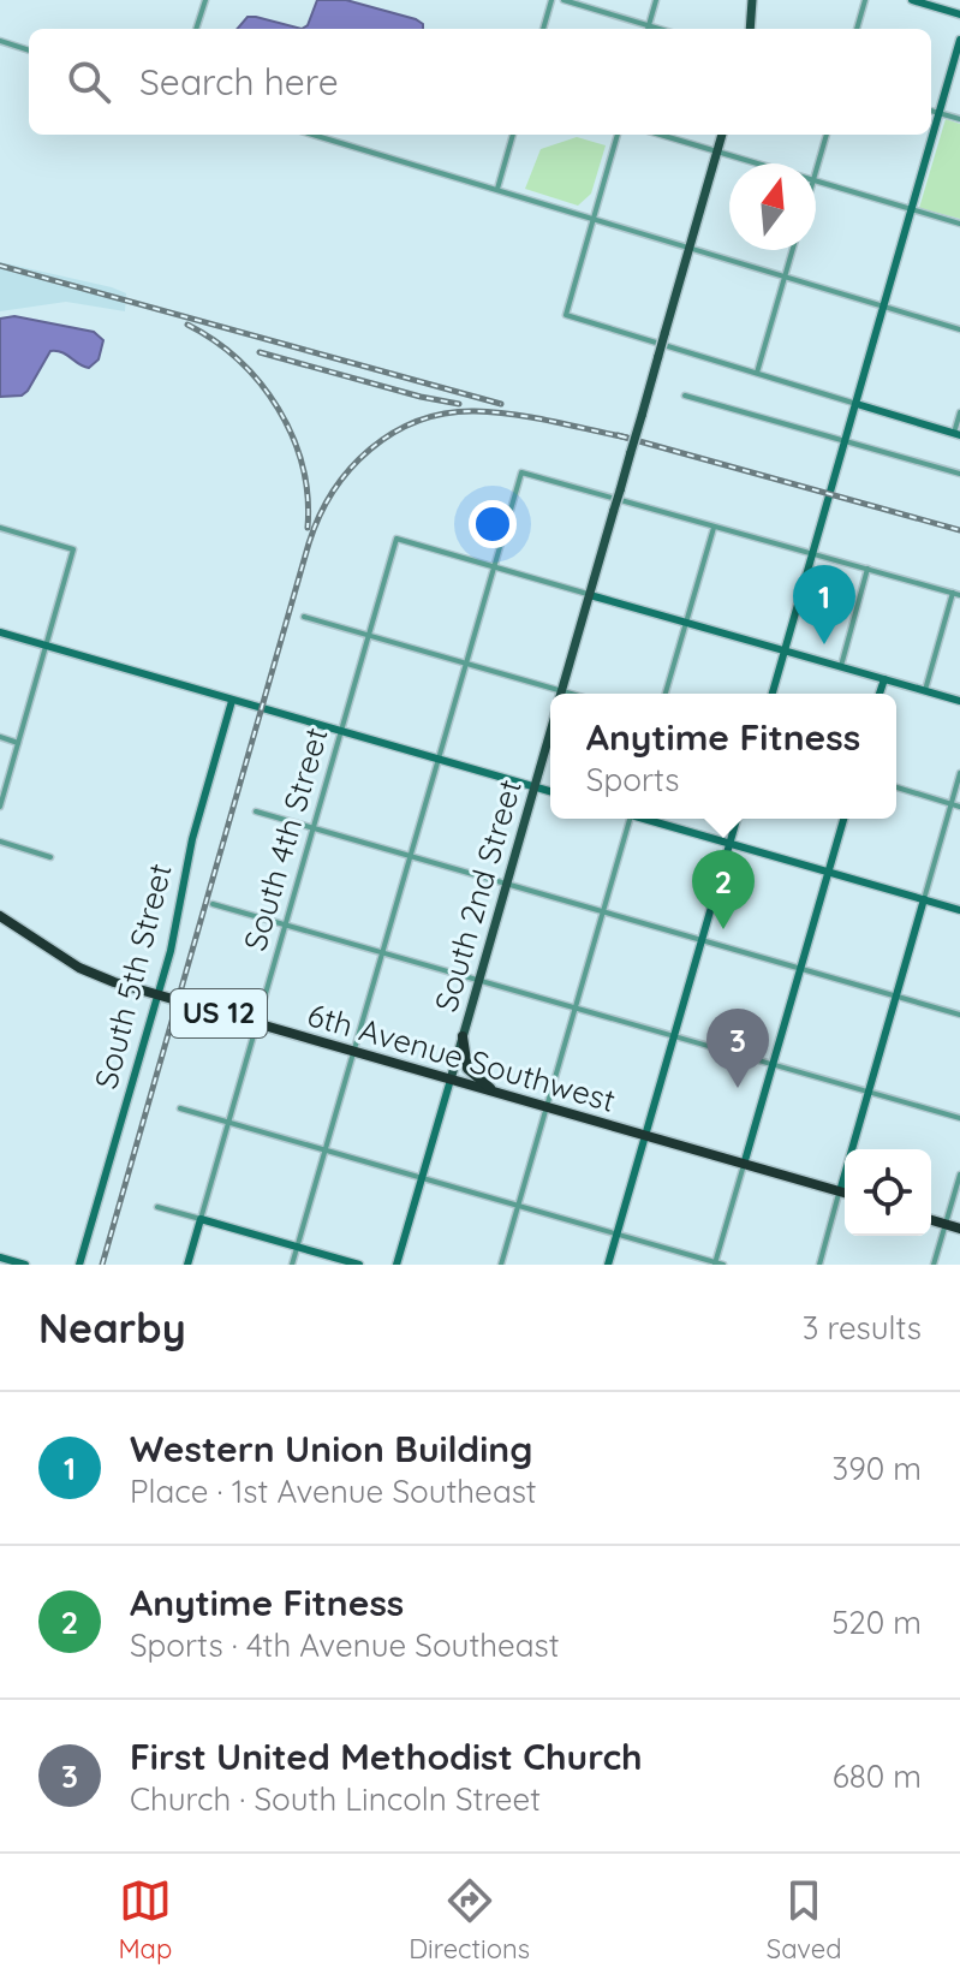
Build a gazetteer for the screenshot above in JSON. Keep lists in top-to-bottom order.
{
  "streets": {
    "highway": ["US 12", "6th Avenue Southwest"],
    "main road": ["South 2nd Street"],
    "street": ["South 4th Street", "South 5th Street"]
  },
  "crossings": [
    ["South 4th Street", "6th Avenue Southwest"],
    ["South 2nd Street", "6th Avenue Southwest"],
    ["South 5th Street", "6th Avenue Southwest"],
    ["US 12", "6th Avenue Southwest"]
  ],
  "north": "top",
  "page": {
    "search": "Search here",
    "pins": ["1", "2", "3"],
    "popup": ["Anytime Fitness", "Sports"],
    "heading": ["Nearby", "3 results"],
    "list": [
      {
        "mark": "1",
        "name": "Western Union Building",
        "note": "Place · 1st Avenue Southeast",
        "value": "390 m"
      },
      {
        "mark": "2",
        "name": "Anytime Fitness",
        "note": "Sports · 4th Avenue Southeast",
        "value": "520 m"
      },
      {
        "mark": "3",
        "name": "First United Methodist Church",
        "note": "Church · South Lincoln Street",
        "value": "680 m"
      }
    ],
    "nav": ["Map", "Directions", "Saved"]
  }
}
